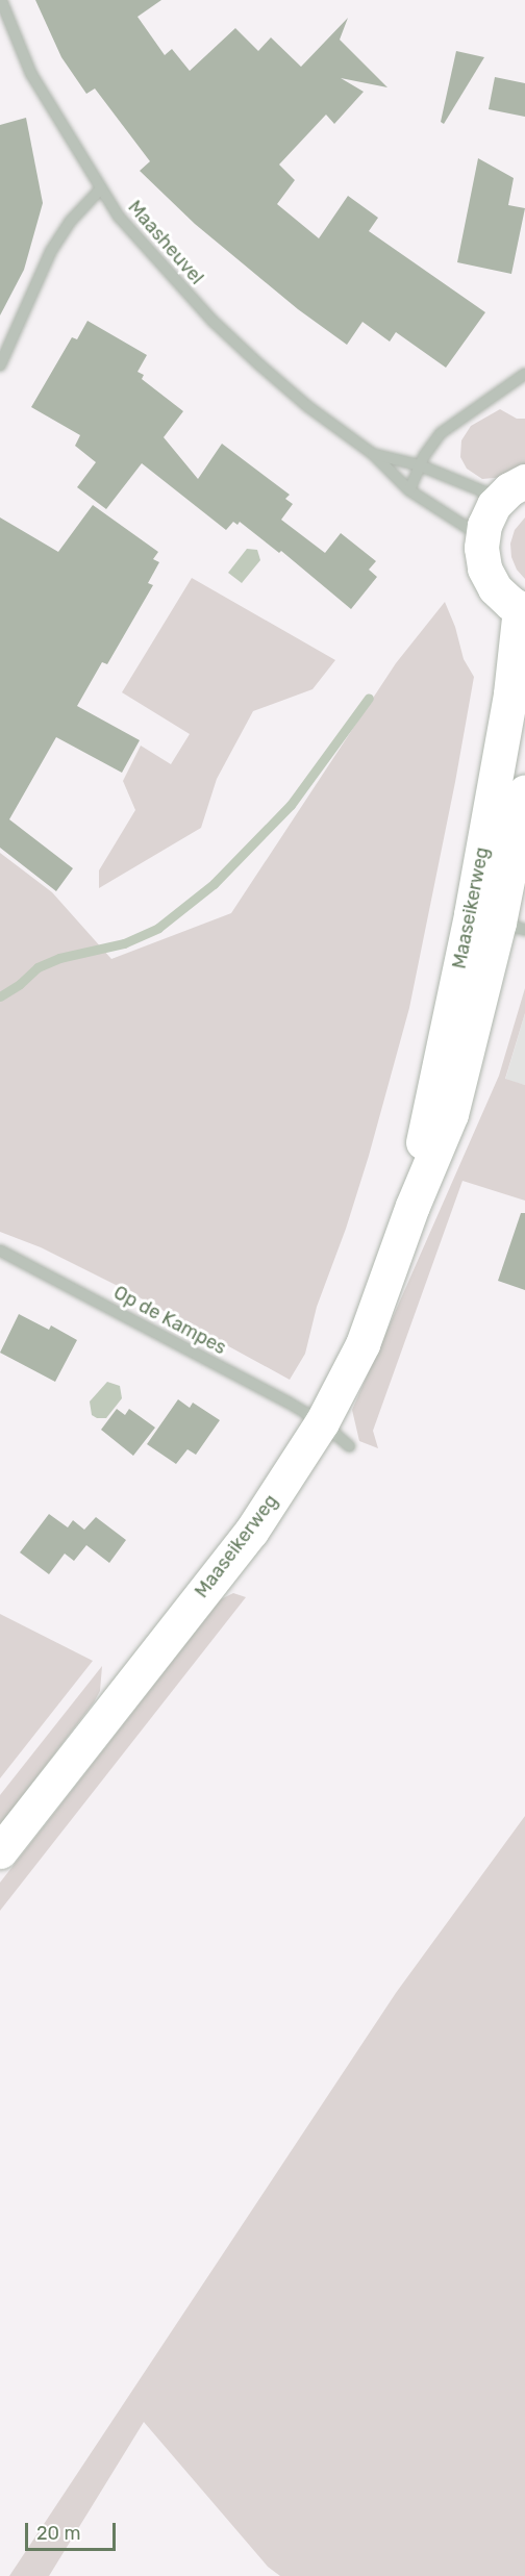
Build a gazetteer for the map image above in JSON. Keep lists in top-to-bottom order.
{
  "streets": {
    "main road": ["Maaseikerweg"],
    "street": ["Maasheuvel", "Op de Kampes"]
  },
  "crossings": [
    ["Maaseikerweg", "Op de Kampes"]
  ],
  "scale_bar": "20 m"
}
